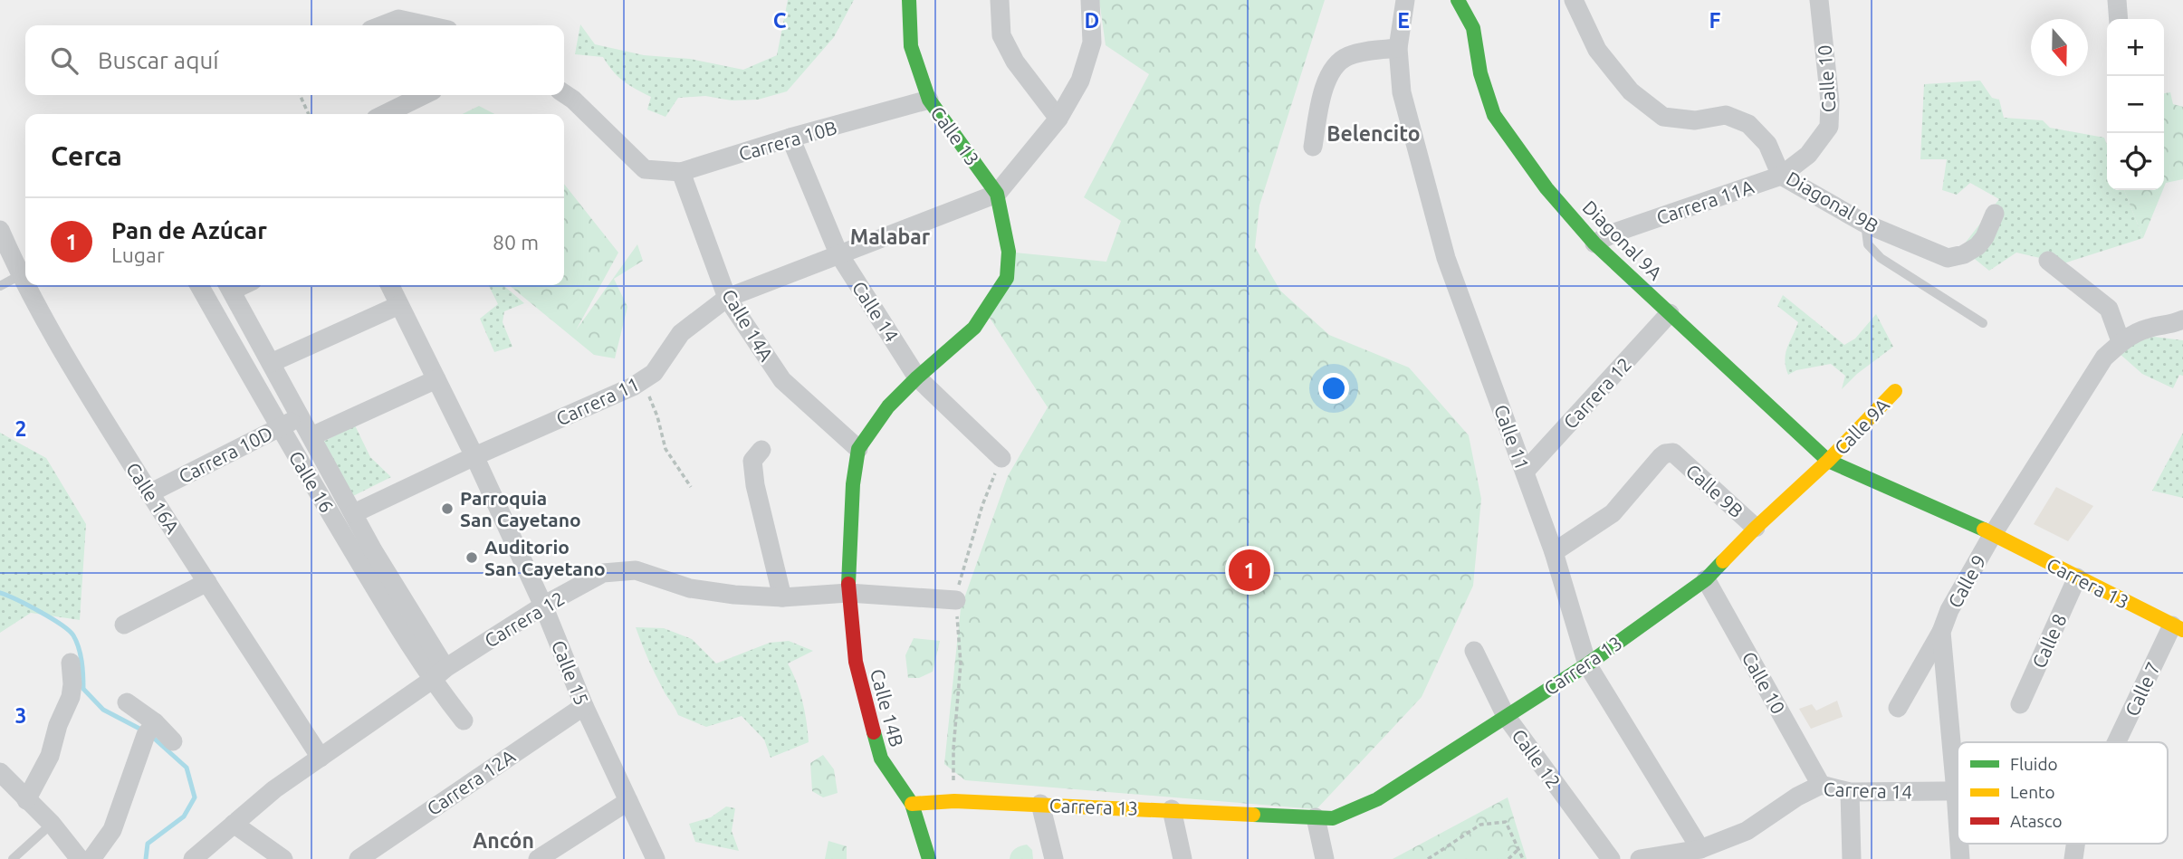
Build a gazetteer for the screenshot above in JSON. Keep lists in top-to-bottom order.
{
  "streets": {
    "street": [
      "Calle 10",
      "Calle 13",
      "Carrera 10B",
      "Carrera 11A",
      "Diagonal 9B",
      "Diagonal 9A",
      "Calle 14",
      "Calle 14A",
      "Carrera 12",
      "Carrera 11",
      "Calle 9A",
      "Calle 11",
      "Carrera 10D",
      "Calle 16",
      "Calle 9B",
      "Calle 16A",
      "Calle 9",
      "Carrera 13",
      "Calle 8",
      "Calle 15",
      "Calle 7",
      "Calle 14B",
      "Calle 12",
      "Carrera 12A",
      "Carrera 14"
    ]
  },
  "crossings": [
    ["Calle 10", "Carrera 11A"],
    ["Calle 10", "Diagonal 9B"],
    ["Calle 10", "Carrera 13"],
    ["Calle 10", "Carrera 14"],
    ["Calle 13", "Carrera 10B"],
    ["Calle 13", "Carrera 11"],
    ["Carrera 10B", "Calle 14"],
    ["Carrera 10B", "Calle 14A"],
    ["Carrera 11A", "Diagonal 9B"],
    ["Carrera 11A", "Diagonal 9A"],
    ["Diagonal 9A", "Carrera 12"],
    ["Diagonal 9A", "Calle 9A"],
    ["Diagonal 9A", "Carrera 13"],
    ["Calle 14", "Carrera 11"],
    ["Calle 14A", "Carrera 11"],
    ["Calle 14A", "Calle 14B"],
    ["Carrera 12", "Calle 11"],
    ["Carrera 12", "Calle 16"],
    ["Carrera 12", "Calle 16A"],
    ["Carrera 12", "Calle 15"],
    ["Carrera 12", "Calle 14B"],
    ["Carrera 11", "Calle 16"],
    ["Carrera 11", "Calle 15"],
    ["Calle 9A", "Carrera 13"],
    ["Calle 11", "Calle 9B"],
    ["Calle 11", "Carrera 13"],
    ["Calle 11", "Carrera 14"],
    ["Carrera 10D", "Calle 16"],
    ["Carrera 10D", "Calle 16A"],
    ["Calle 9B", "Carrera 13"],
    ["Calle 9", "Carrera 13"],
    ["Calle 9", "Carrera 14"],
    ["Carrera 13", "Calle 8"],
    ["Carrera 13", "Calle 7"],
    ["Carrera 13", "Calle 14B"],
    ["Carrera 13", "Calle 12"],
    ["Calle 15", "Carrera 12A"]
  ],
  "districts": ["Belencito", "Malabar", "Ancón"],
  "places": ["Parroquia San Cayetano", "Auditorio San Cayetano"],
  "legend": ["Fluido", "Lento", "Atasco"],
  "north": "bottom",
  "page": {
    "map_buttons": ["+", "−"],
    "search": "Buscar aquí",
    "heading": "Cerca",
    "list": [
      {
        "mark": "1",
        "name": "Pan de Azúcar",
        "note": "Lugar",
        "value": "80 m"
      }
    ],
    "pins": "1"
  },
  "grid": {
    "columns": [
      "C",
      "D",
      "E",
      "F"
    ],
    "rows": ["2", "3"]
  }
}
